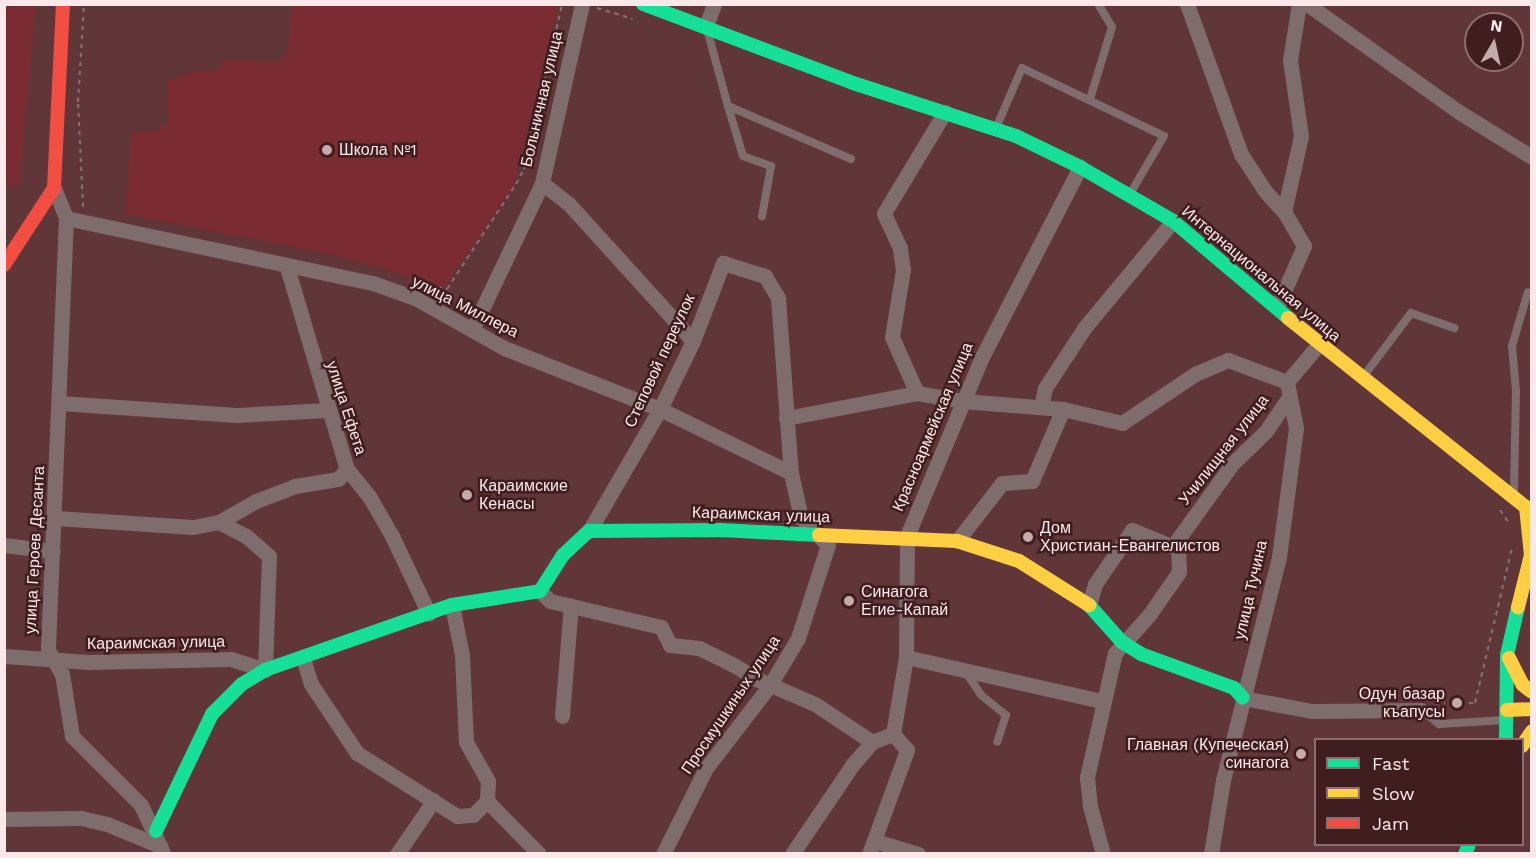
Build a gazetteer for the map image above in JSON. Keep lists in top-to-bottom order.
{
  "streets": {
    "street": [
      "Больничная улица",
      "Интернациональная улица",
      "улица Миллера",
      "Степовой переулок",
      "улица Ефета",
      "Красноармейская улица",
      "Училищная улица",
      "Караимская улица",
      "улица Героев Десанта",
      "улица Тучина",
      "Просмушкиных улица"
    ]
  },
  "crossings": [
    ["Больничная улица", "улица Миллера"],
    ["Интернациональная улица", "Красноармейская улица"],
    ["улица Миллера", "Степовой переулок"],
    ["улица Миллера", "улица Ефета"],
    ["улица Миллера", "улица Героев Десанта"],
    ["улица Миллера", "Просмушкиных улица"],
    ["Степовой переулок", "Караимская улица"],
    ["Степовой переулок", "Просмушкиных улица"],
    ["Красноармейская улица", "Караимская улица"],
    ["Училищная улица", "Караимская улица"],
    ["Училищная улица", "улица Тучина"],
    ["Караимская улица", "улица Героев Десанта"],
    ["Караимская улица", "улица Тучина"],
    ["Караимская улица", "Просмушкиных улица"]
  ],
  "places": [
    "Школа №1",
    "Караимские Кенасы",
    "Дом Христиан-Евангелистов",
    "Синагога Егие-Капай",
    "Одун базар къапусы",
    "Главная (Купеческая) синагога"
  ],
  "legend": ["Fast", "Slow", "Jam"],
  "north": "top"
}
